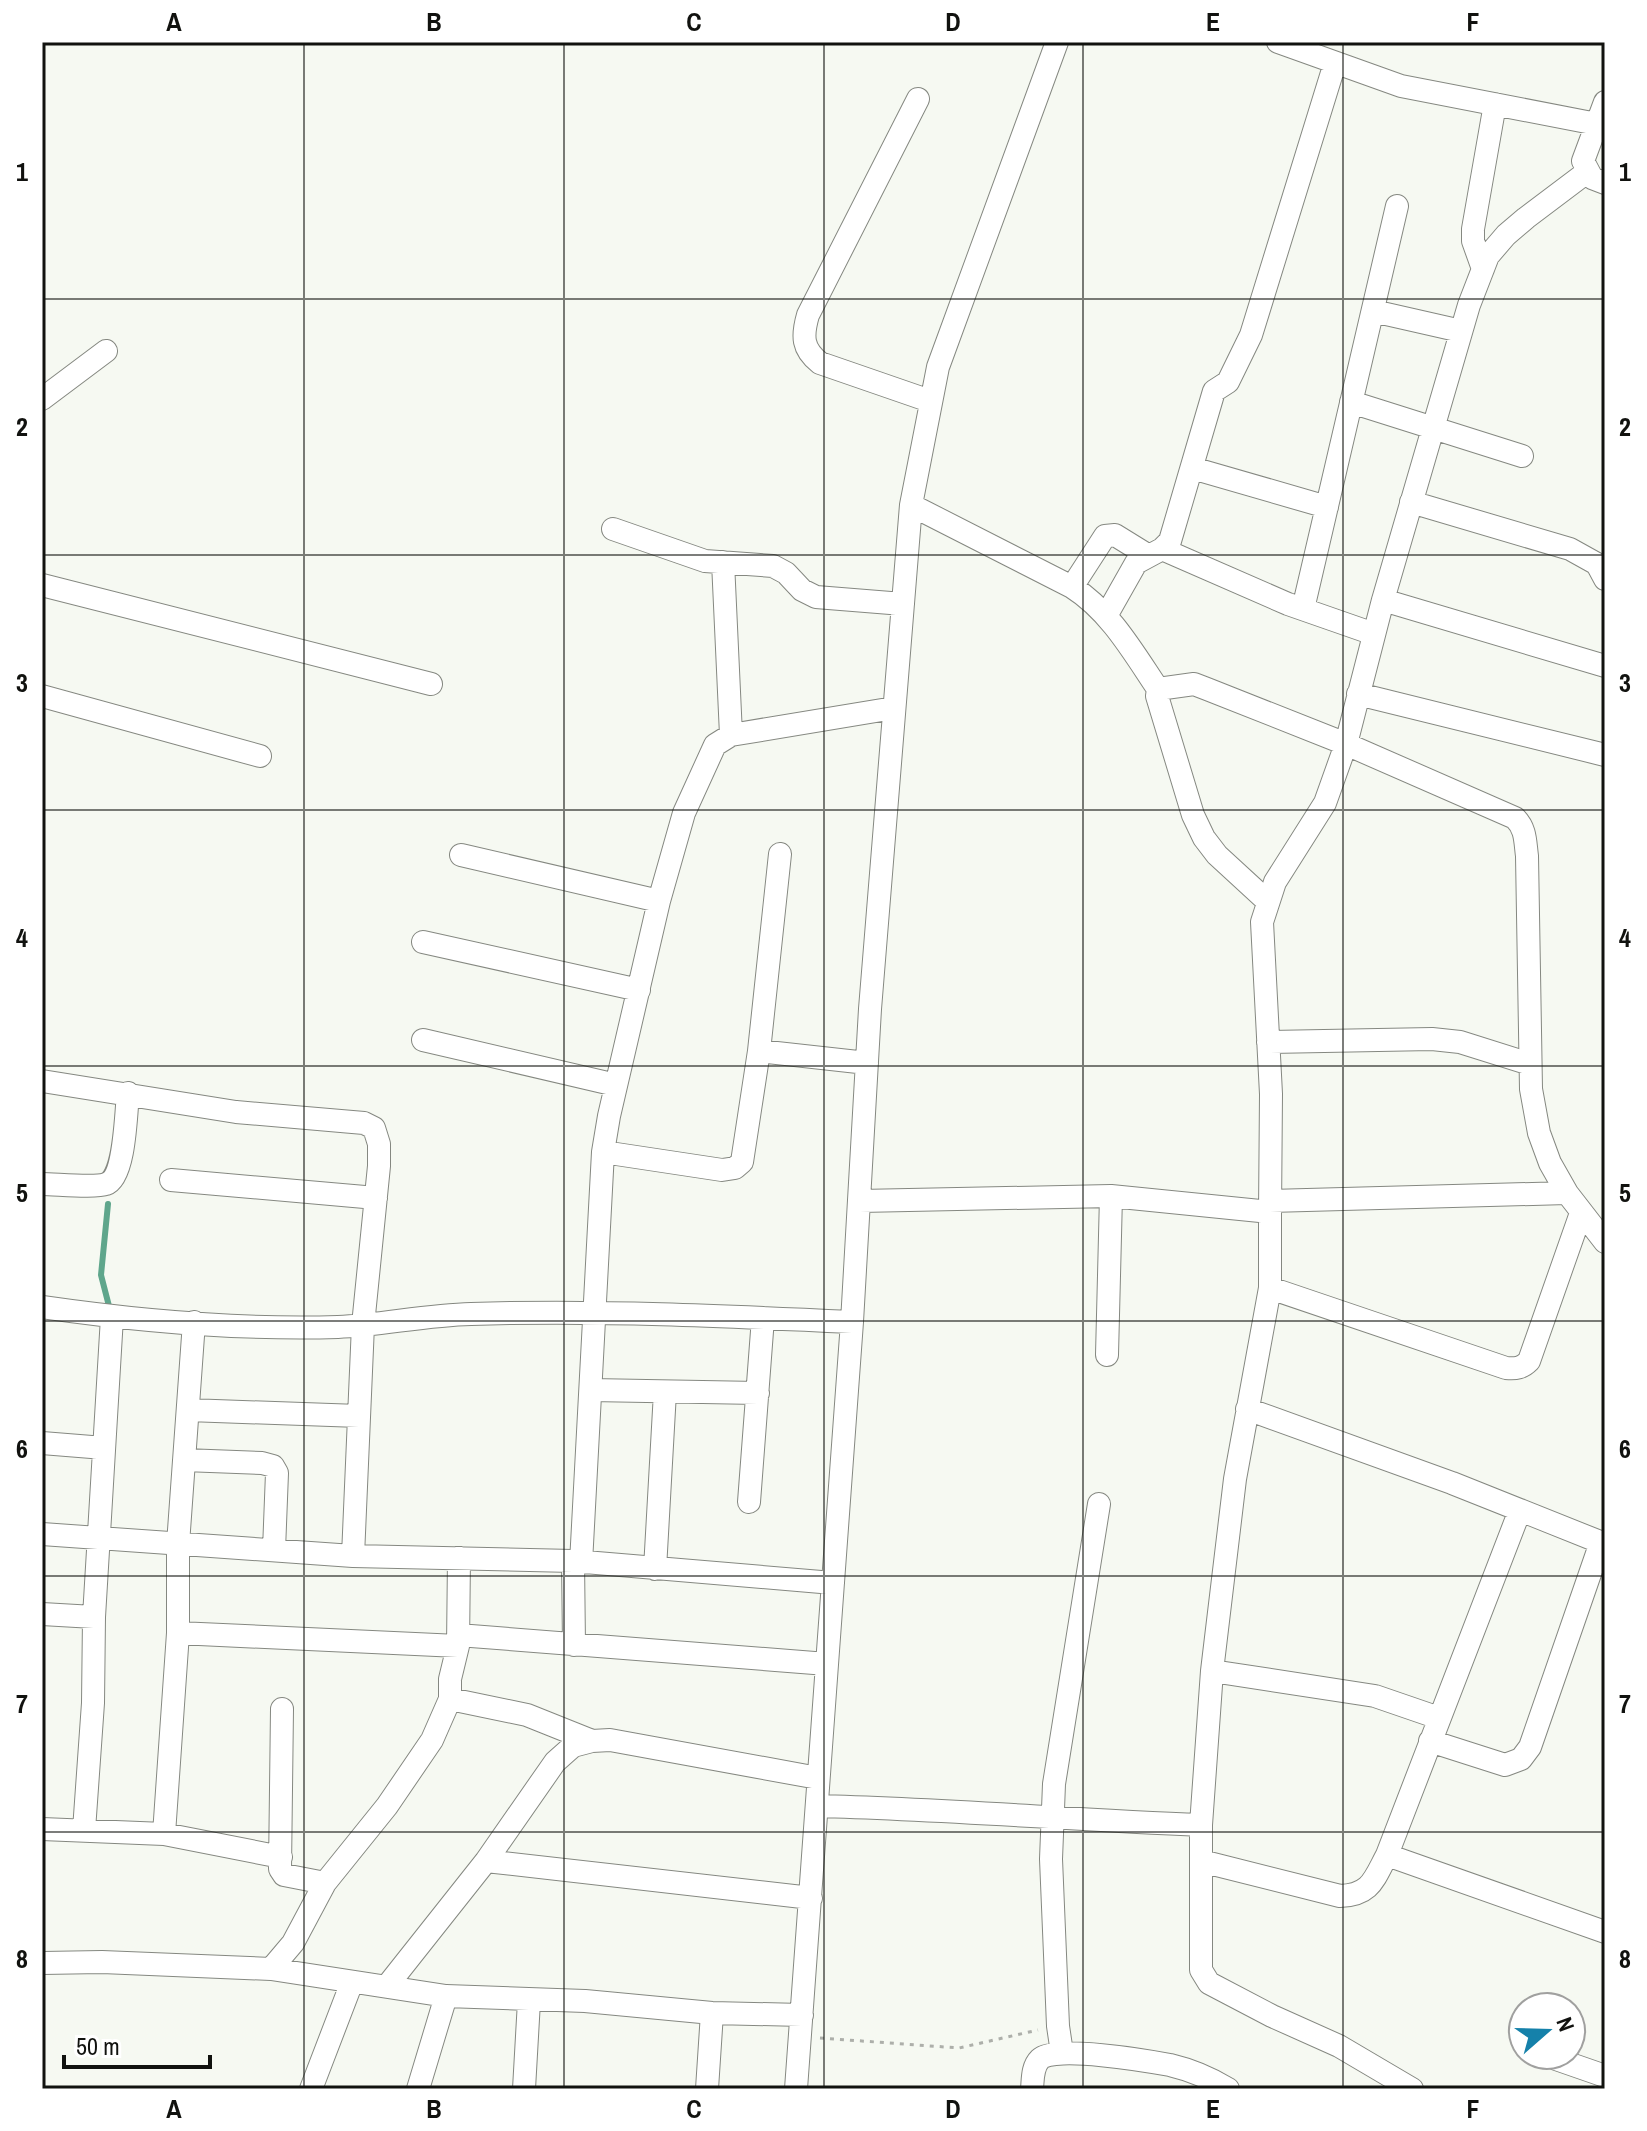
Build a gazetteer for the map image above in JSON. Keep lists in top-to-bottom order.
{
  "scale_bar": "50 m",
  "north": "right",
  "grid": {
    "columns": [
      "A",
      "B",
      "C",
      "D",
      "E",
      "F"
    ],
    "rows": [
      "1",
      "2",
      "3",
      "4",
      "5",
      "6",
      "7",
      "8"
    ]
  }
}
